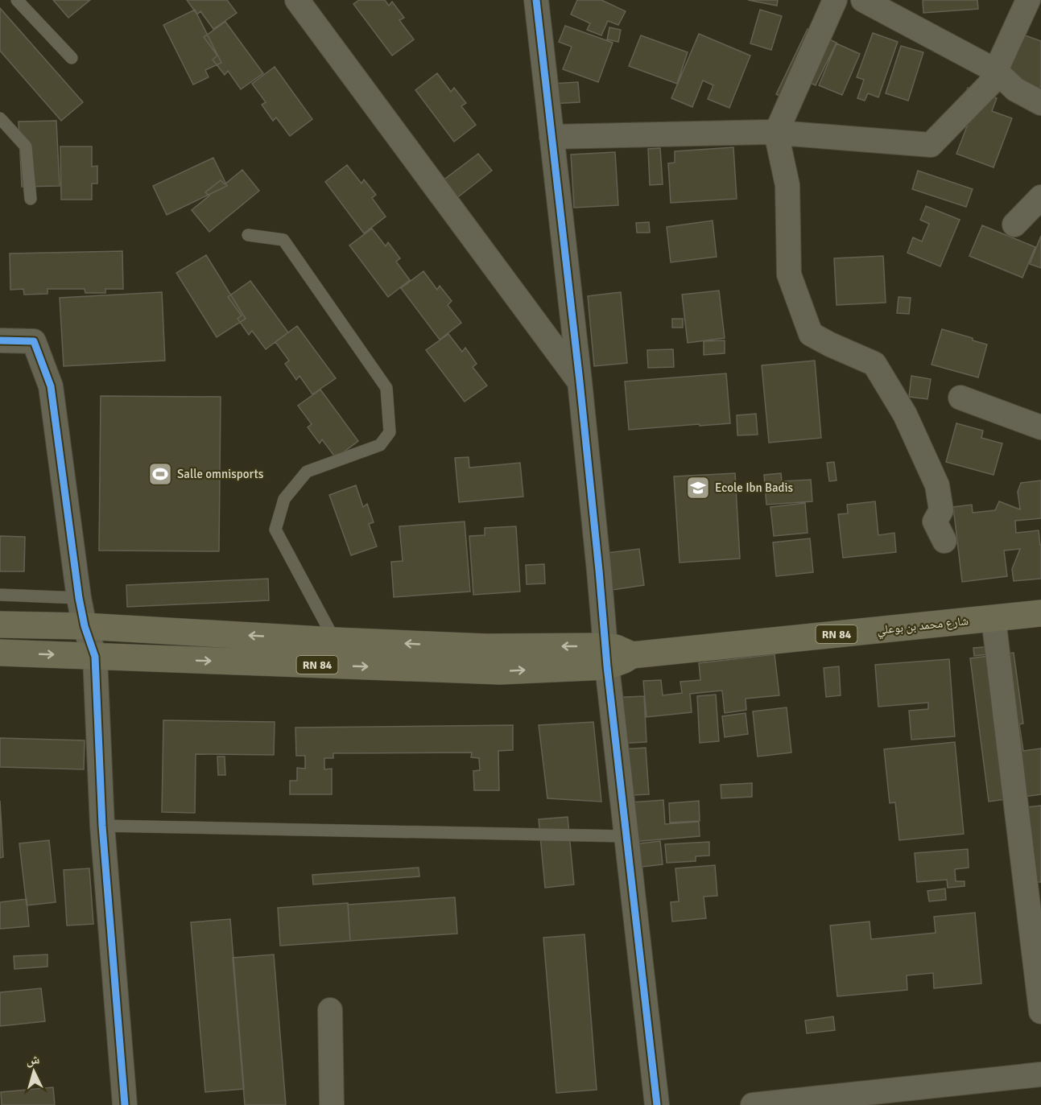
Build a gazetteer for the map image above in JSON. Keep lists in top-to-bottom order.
{
  "streets": {
    "main road": ["شارع محمد بن بوعلي", "RN 84"]
  },
  "crossings": [
    ["شارع محمد بن بوعلي", "RN 84"]
  ],
  "places": {
    "sports": ["Salle omnisports"],
    "school or university": ["Ecole Ibn Badis"]
  },
  "north": "top"
}
